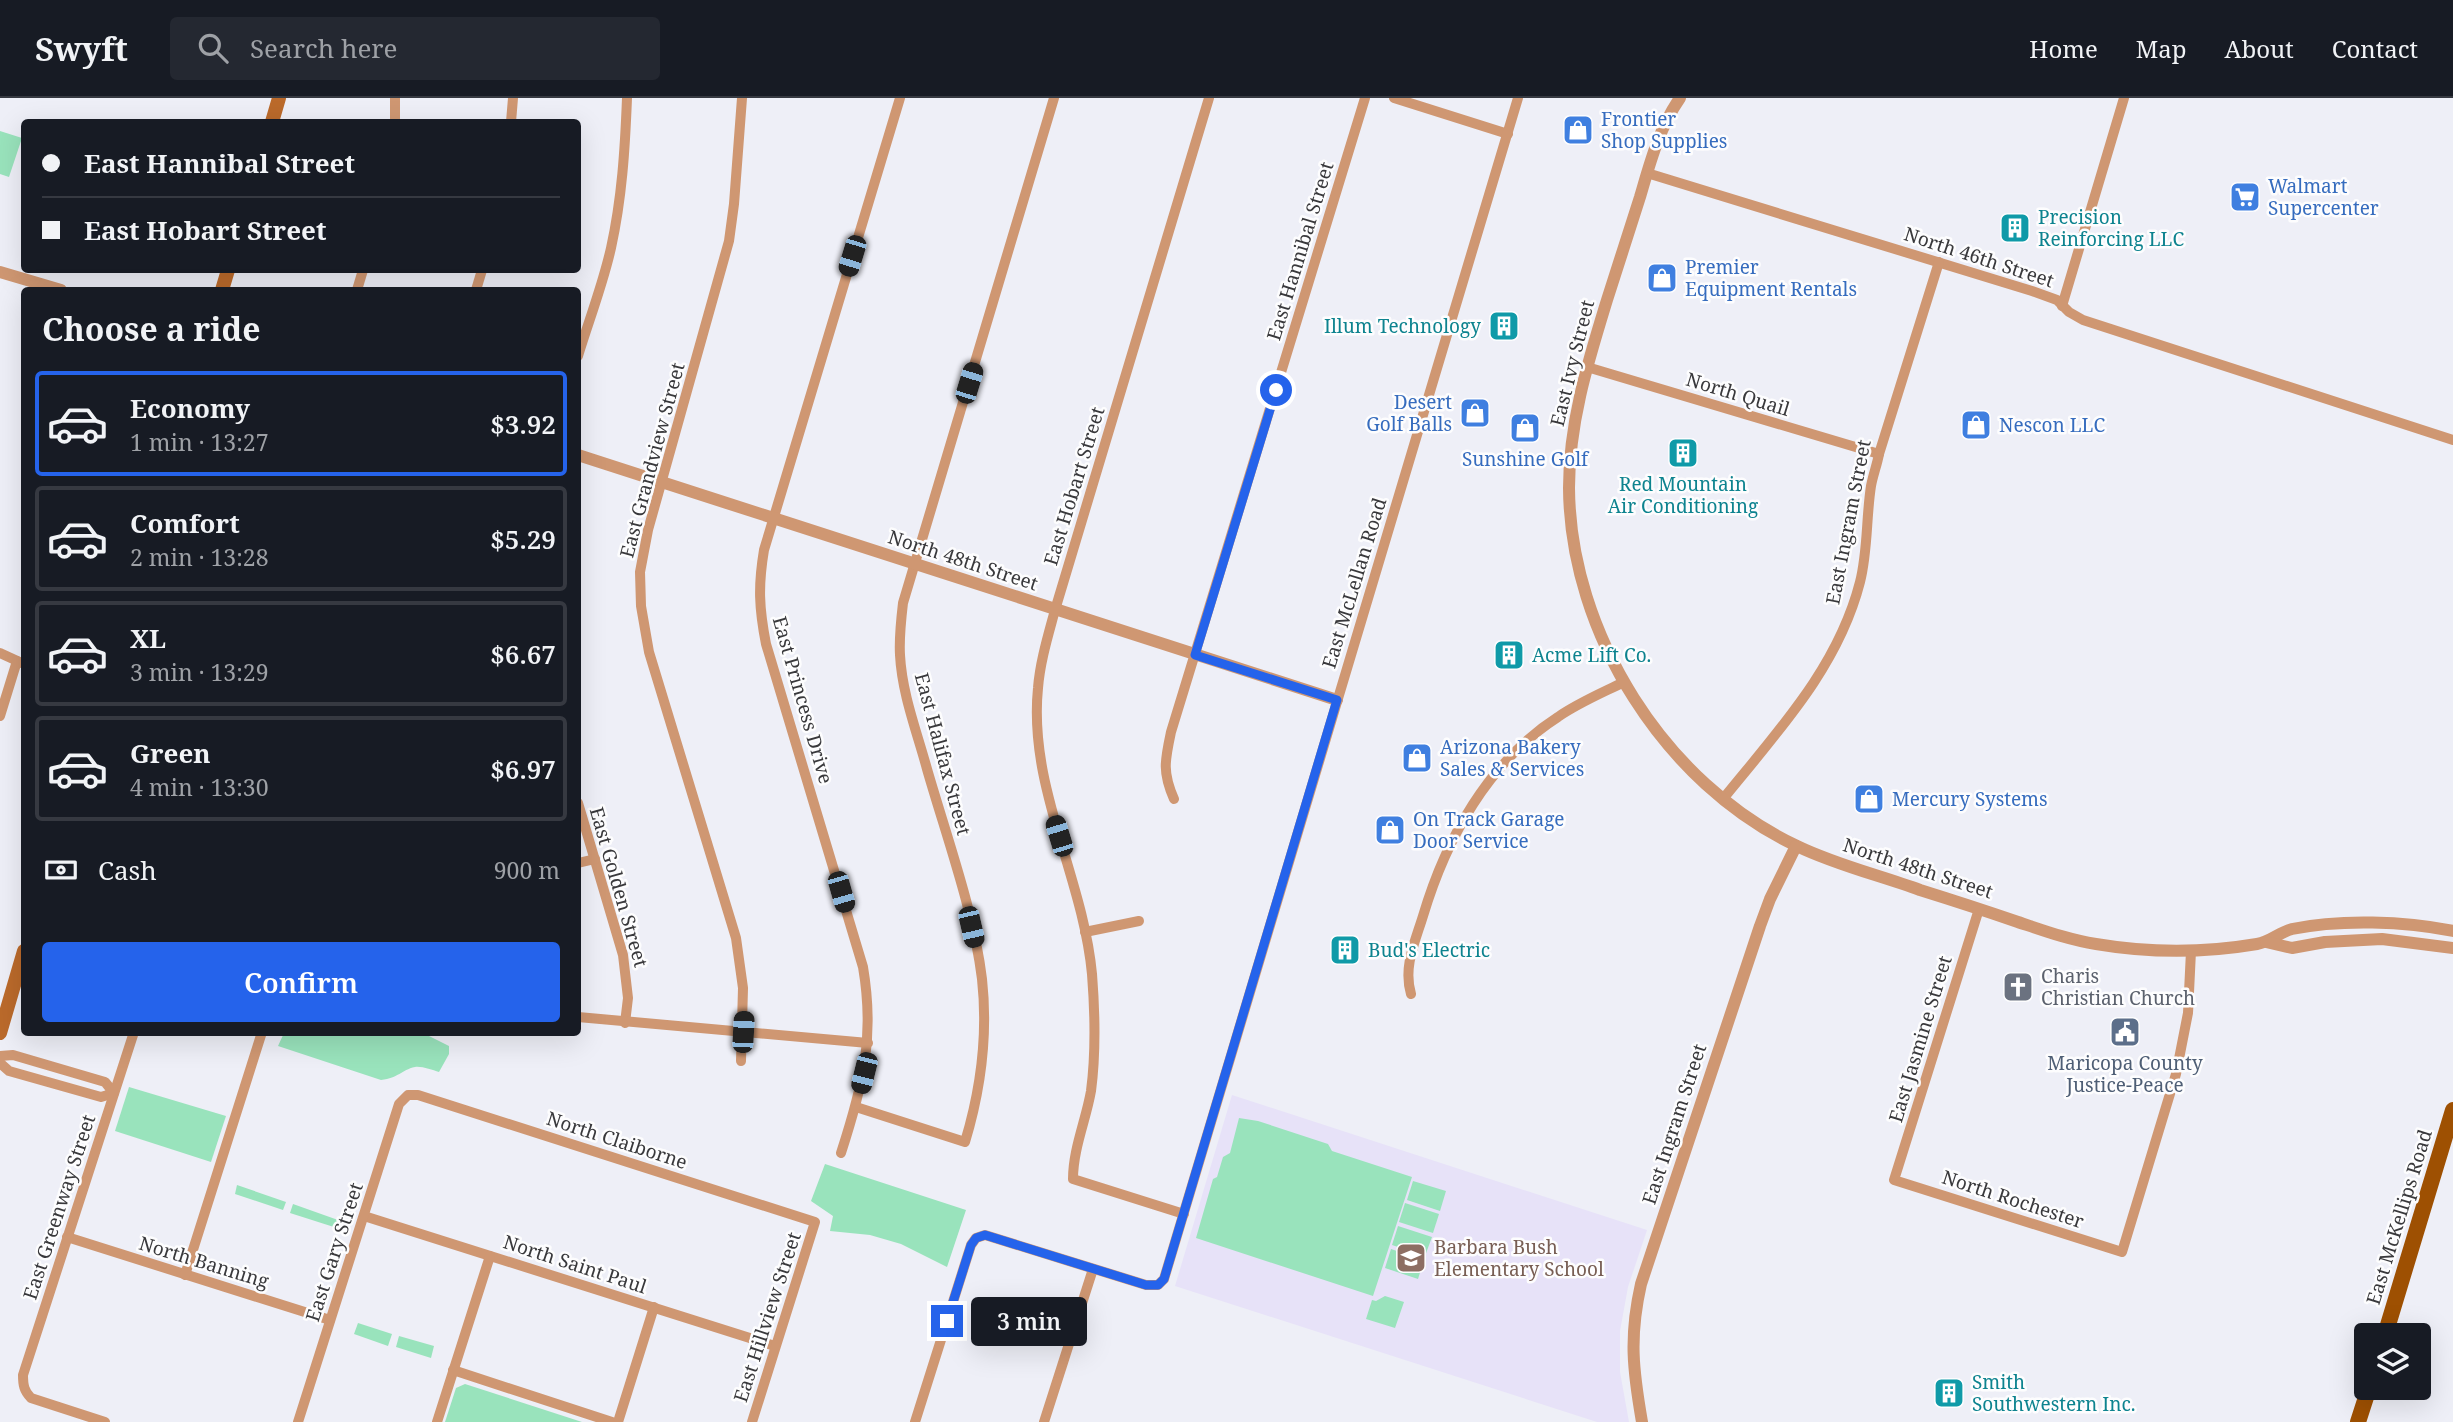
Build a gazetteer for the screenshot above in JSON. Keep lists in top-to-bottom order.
{
  "streets": {
    "main road": ["East McKellips Road"],
    "street": [
      "East Hannibal Street",
      "North 46th Street",
      "East Ivy Street",
      "North Quail",
      "East Grandview Street",
      "East Hobart Street",
      "East Ingram Street",
      "North 48th Street",
      "East McLellan Road",
      "East Princess Drive",
      "East Halifax Street",
      "East Golden Street",
      "East Jasmine Street",
      "North Claiborne",
      "North Rochester",
      "East Greenway Street",
      "East Gary Street",
      "North Banning",
      "North Saint Paul",
      "East Hillview Street"
    ]
  },
  "crossings": [
    ["East Hannibal Street", "North 48th Street"],
    ["North 46th Street", "East Ivy Street"],
    ["North 46th Street", "East Ingram Street"],
    ["East Ivy Street", "North Quail"],
    ["East Ivy Street", "North 48th Street"],
    ["North Quail", "East Ingram Street"],
    ["East Grandview Street", "North 48th Street"],
    ["East Hobart Street", "North 48th Street"],
    ["East Hobart Street", "East McLellan Road"],
    ["East Ingram Street", "North 48th Street"],
    ["North 48th Street", "East McLellan Road"],
    ["North 48th Street", "East Princess Drive"],
    ["North 48th Street", "East Halifax Street"],
    ["North 48th Street", "East Jasmine Street"],
    ["North 48th Street", "North Rochester"],
    ["East Princess Drive", "East Halifax Street"],
    ["East Jasmine Street", "North Rochester"],
    ["North Claiborne", "East Gary Street"],
    ["North Claiborne", "East Hillview Street"],
    ["East Greenway Street", "North Banning"],
    ["East Gary Street", "North Banning"],
    ["East Gary Street", "North Saint Paul"],
    ["North Saint Paul", "East Hillview Street"]
  ],
  "places": {
    "shop": [
      "Frontier Shop Supplies",
      "Premier Equipment Rentals",
      "Desert Golf Balls",
      "Nescon LLC",
      "Sunshine Golf",
      "Arizona Bakery Sales & Services",
      "Mercury Systems",
      "On Track Garage Door Service"
    ],
    "supermarket": ["Walmart Supercenter"],
    "building": [
      "Precision Reinforcing LLC",
      "Illum Technology",
      "Red Mountain Air Conditioning",
      "Acme Lift Co.",
      "Bud's Electric",
      "Smith Southwestern Inc."
    ],
    "church": ["Charis Christian Church"],
    "public building": ["Maricopa County Justice-Peace"],
    "school or university": ["Barbara Bush Elementary School"]
  },
  "page": {
    "header": "Swyft",
    "search": "Search here",
    "nav": [
      "Home",
      "Map",
      "About",
      "Contact"
    ],
    "banner": ["East Hannibal Street", "East Hobart Street"],
    "heading": "Choose a ride",
    "list": [
      {
        "name": "Economy",
        "note": "1 min · 13:27",
        "value": "$3.92"
      },
      {
        "name": "Comfort",
        "note": "2 min · 13:28",
        "value": "$5.29"
      },
      {
        "name": "XL",
        "note": "3 min · 13:29",
        "value": "$6.67"
      },
      {
        "name": "Green",
        "note": "4 min · 13:30",
        "value": "$6.97"
      }
    ],
    "pay": ["Cash", "900 m"],
    "buttons": "Confirm",
    "bubble": "3 min"
  }
}
